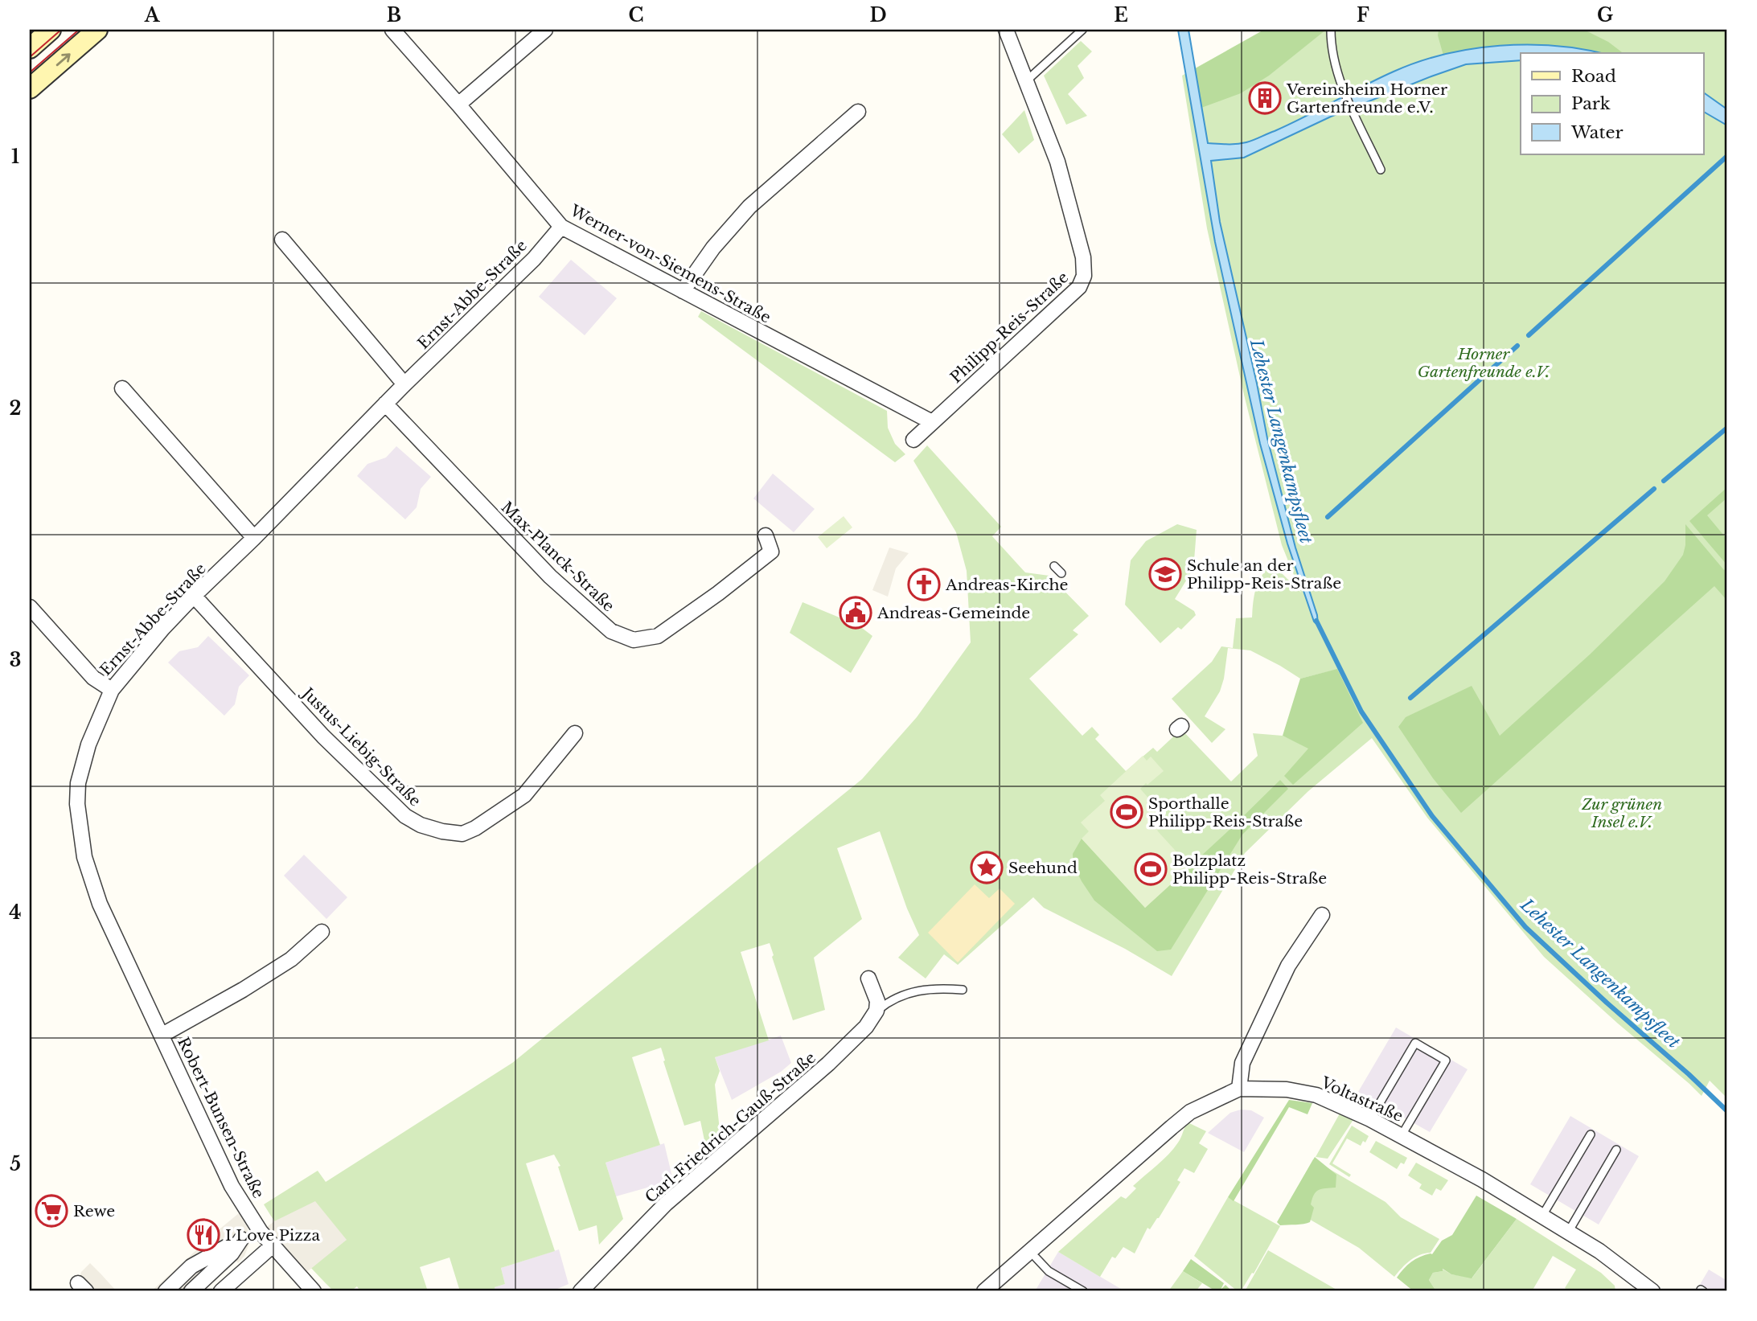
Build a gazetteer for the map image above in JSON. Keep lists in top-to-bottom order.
{
  "streets": {
    "street": [
      "Werner-von-Siemens-Straße",
      "Ernst-Abbe-Straße",
      "Philipp-Reis-Straße",
      "Max-Planck-Straße",
      "Justus-Liebig-Straße",
      "Voltastraße",
      "Robert-Bunsen-Straße",
      "Carl-Friedrich-Gauß-Straße"
    ]
  },
  "crossings": [
    ["Werner-von-Siemens-Straße", "Ernst-Abbe-Straße"],
    ["Werner-von-Siemens-Straße", "Philipp-Reis-Straße"],
    ["Ernst-Abbe-Straße", "Max-Planck-Straße"],
    ["Ernst-Abbe-Straße", "Justus-Liebig-Straße"],
    ["Ernst-Abbe-Straße", "Robert-Bunsen-Straße"]
  ],
  "water": ["Lehester Langenkampsfleet"],
  "parks": ["Horner Gartenfreunde e.V.", "Zur grünen Insel e.V."],
  "places": {
    "building": ["Vereinsheim Horner Gartenfreunde e.V."],
    "school or university": ["Schule an der Philipp-Reis-Straße"],
    "church": ["Andreas-Kirche"],
    "public building": ["Andreas-Gemeinde"],
    "sports": ["Sporthalle Philipp-Reis-Straße", "Bolzplatz Philipp-Reis-Straße"],
    "place": ["Seehund"],
    "supermarket": ["Rewe"],
    "restaurant": ["I Love Pizza"]
  },
  "legend": ["Road", "Park", "Water"],
  "grid": {
    "columns": [
      "A",
      "B",
      "C",
      "D",
      "E",
      "F",
      "G"
    ],
    "rows": [
      "1",
      "2",
      "3",
      "4",
      "5"
    ]
  }
}
